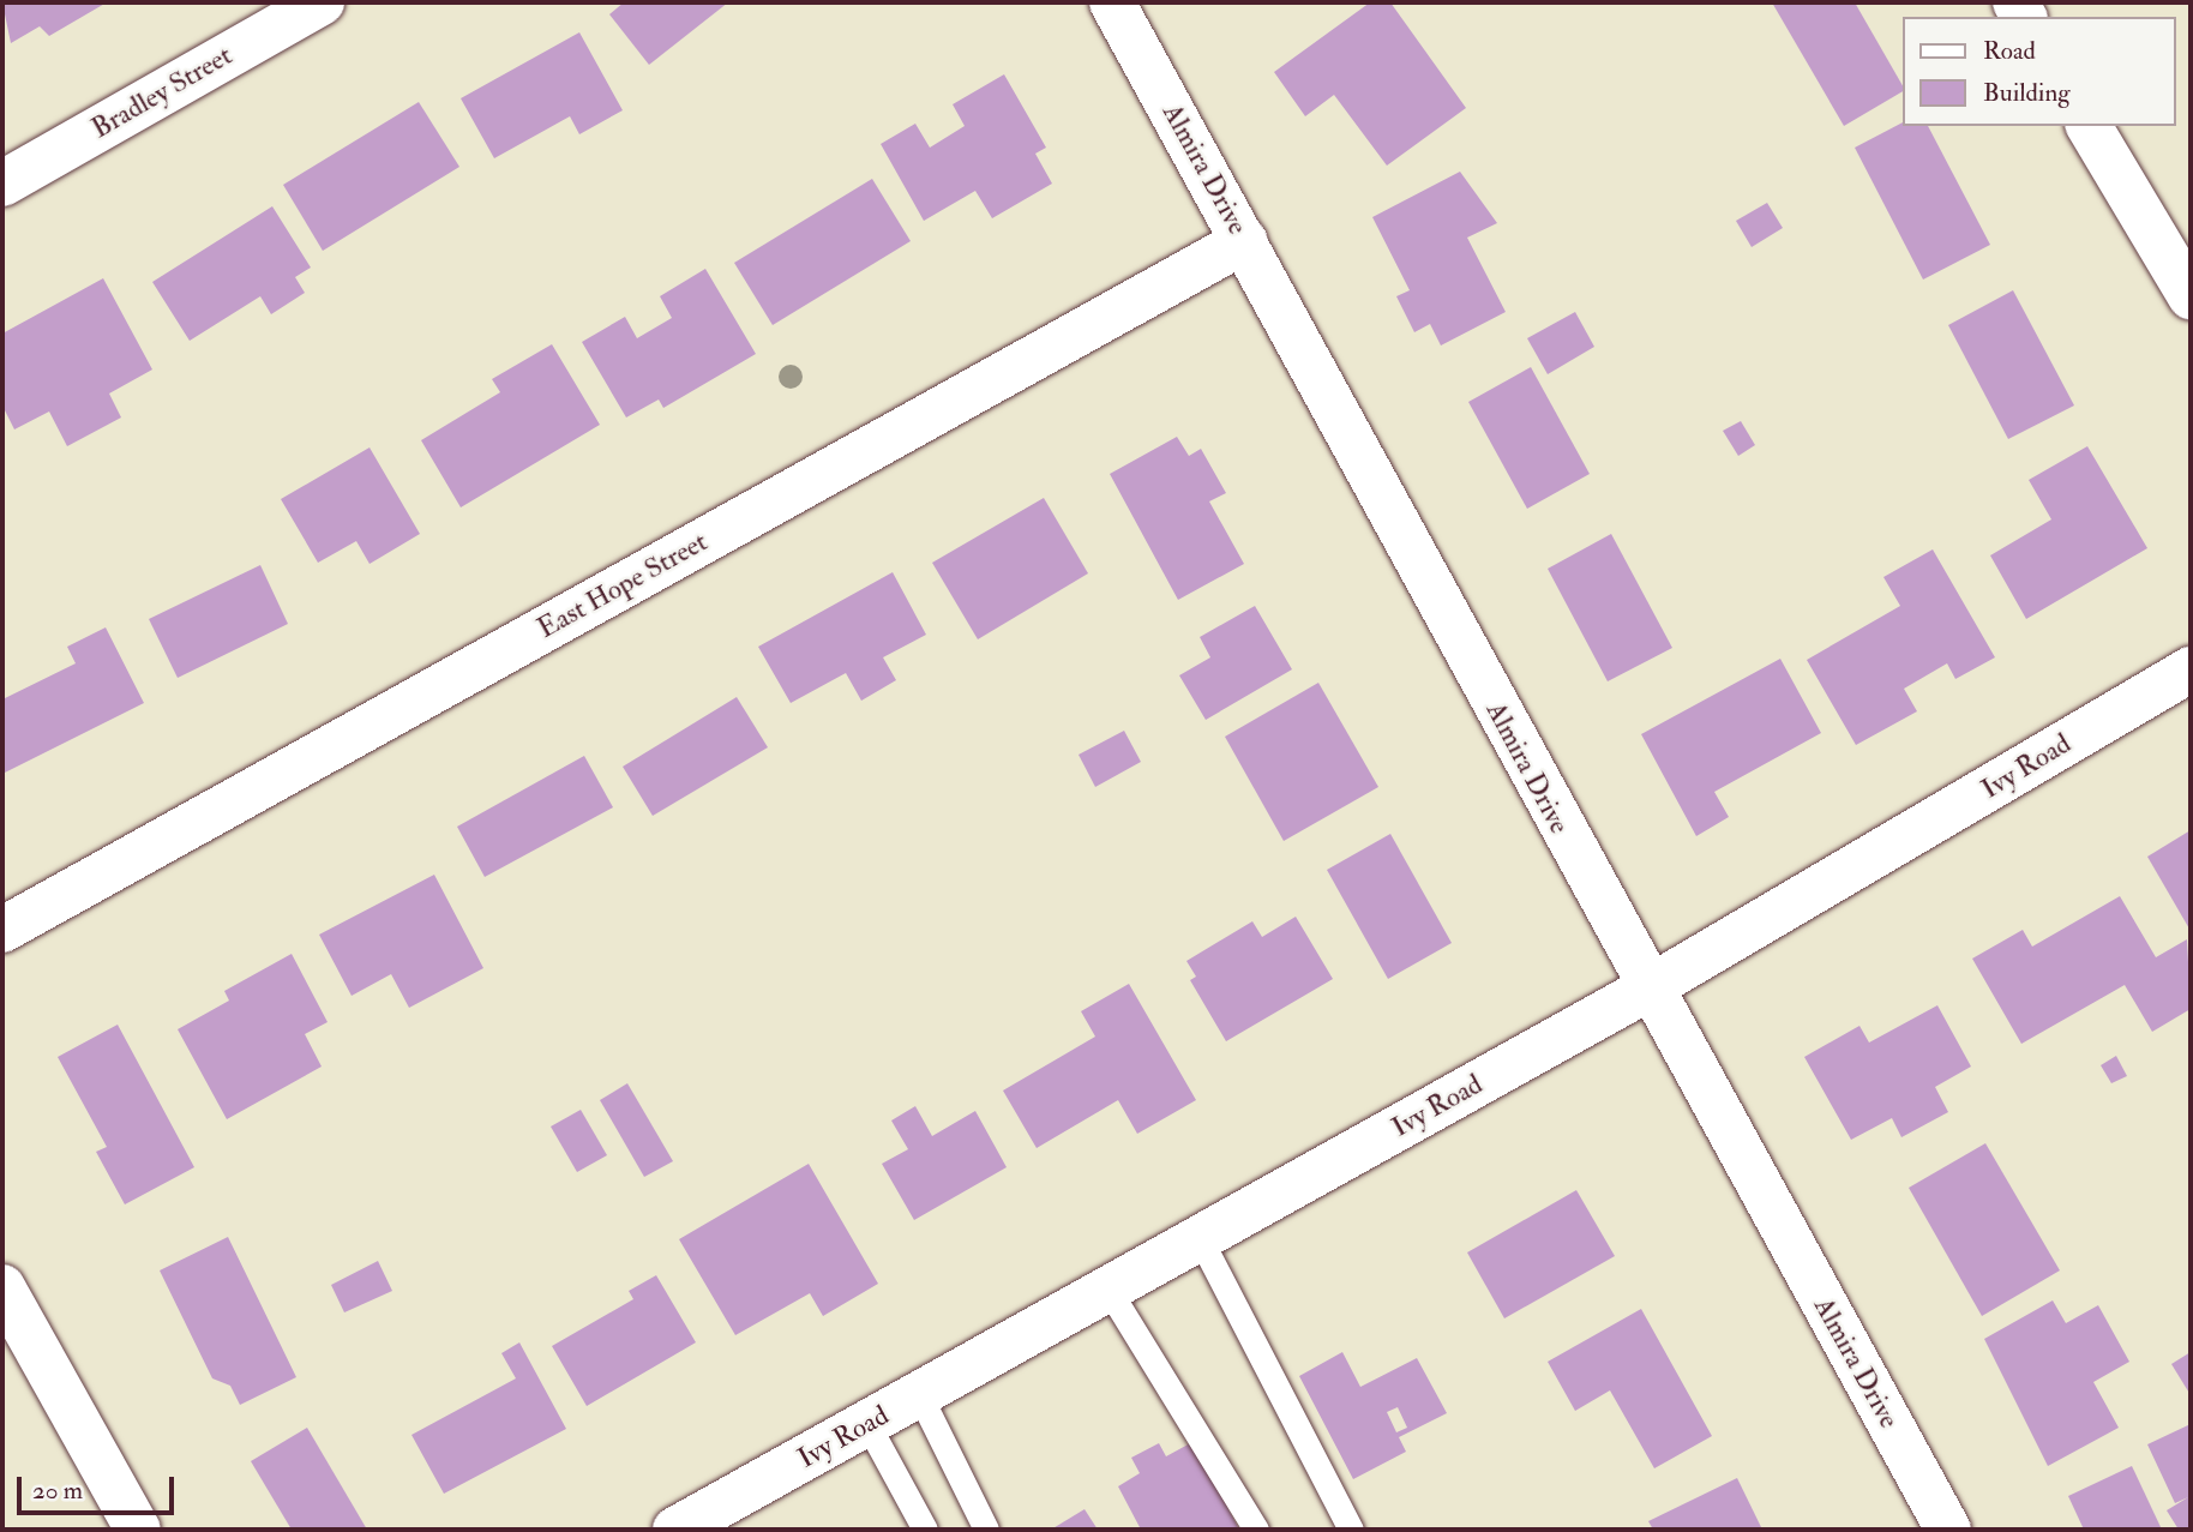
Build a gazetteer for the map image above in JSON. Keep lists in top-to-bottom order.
{
  "streets": {
    "street": [
      "Bradley Street",
      "Almira Drive",
      "East Hope Street",
      "Ivy Road"
    ]
  },
  "crossings": [
    ["Almira Drive", "East Hope Street"],
    ["Almira Drive", "Ivy Road"]
  ],
  "legend": ["Road", "Building"],
  "scale_bar": "20 m"
}
